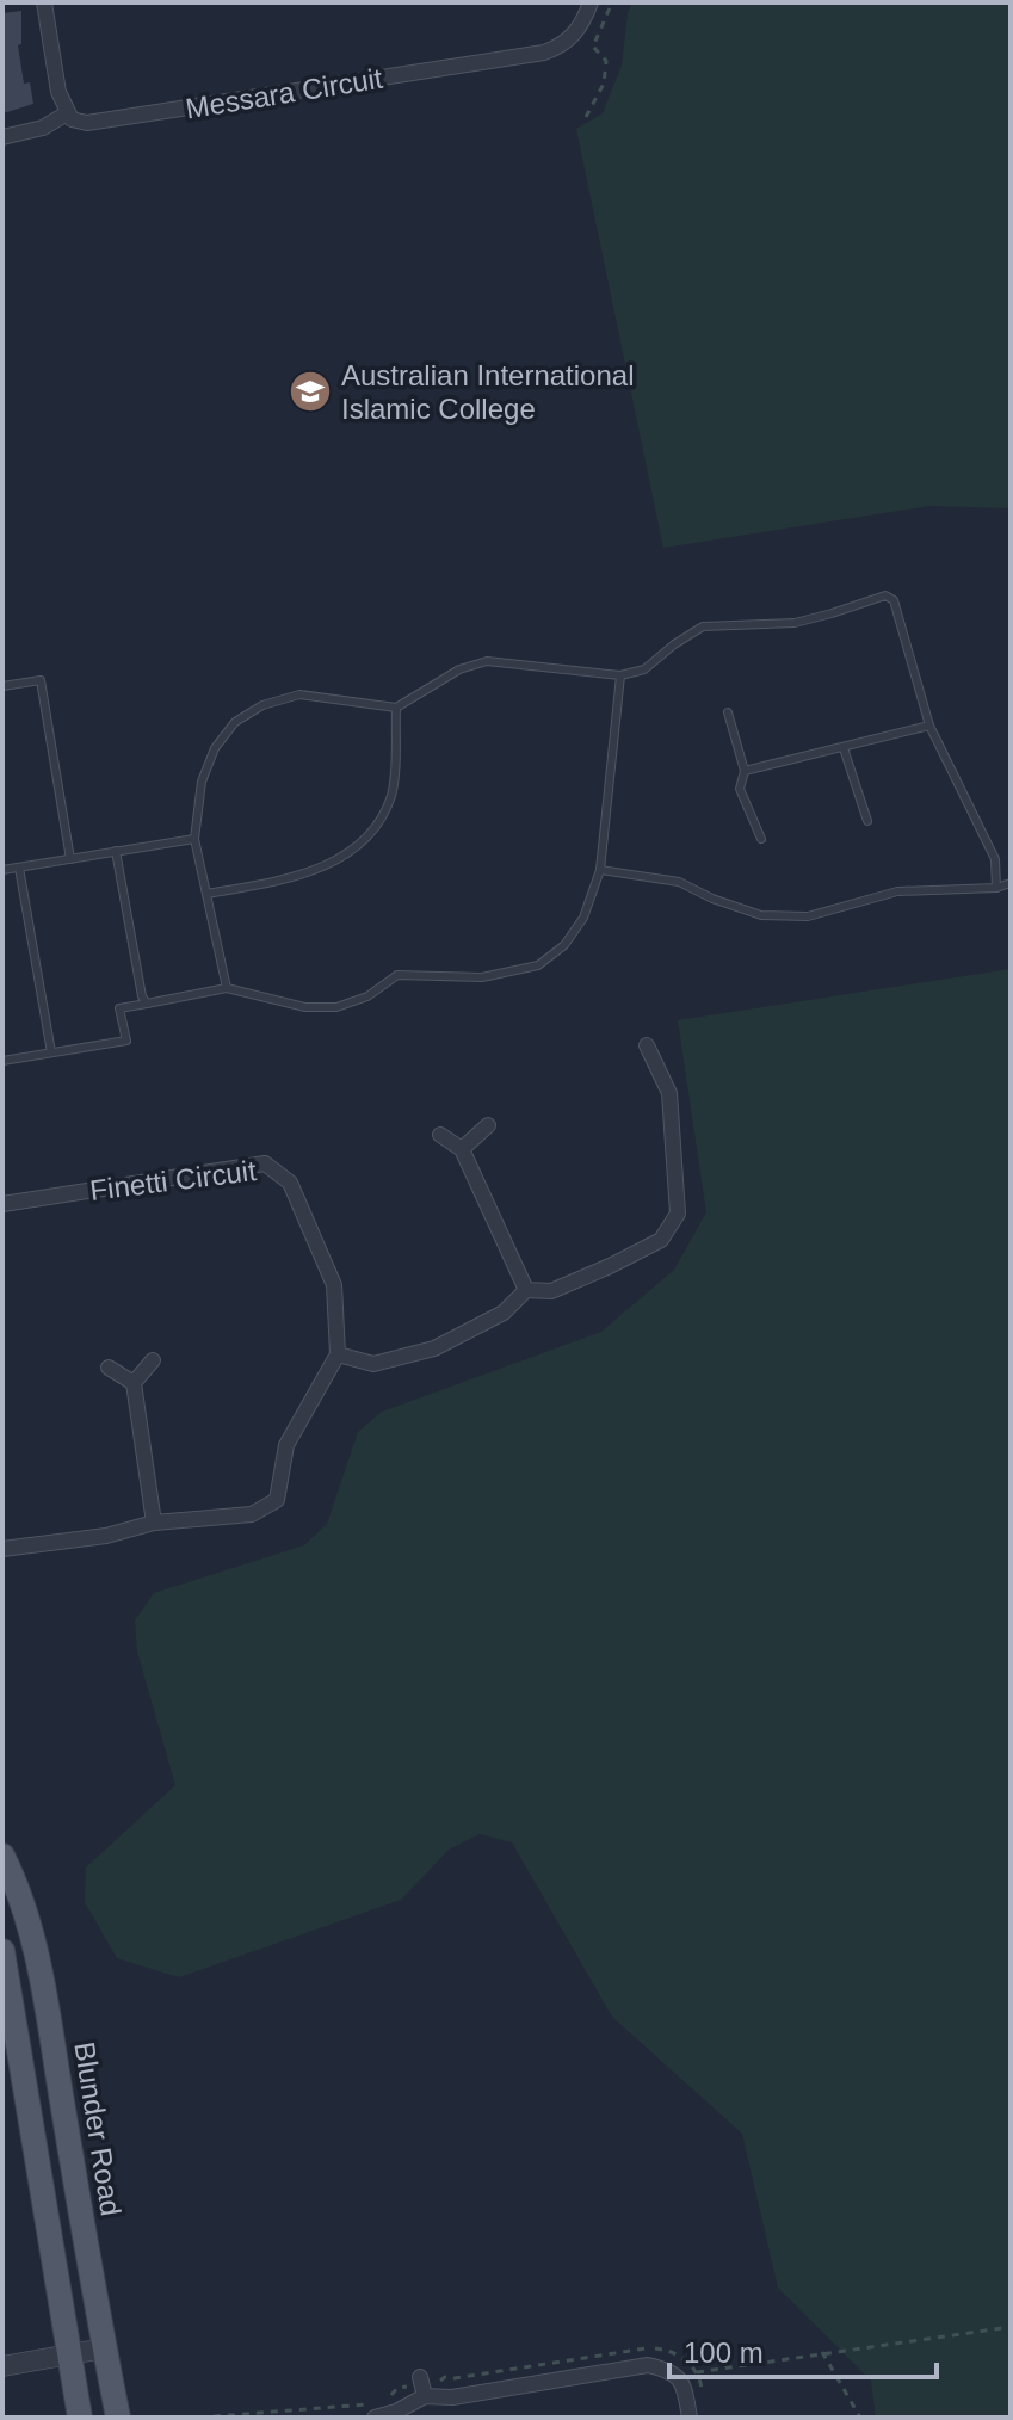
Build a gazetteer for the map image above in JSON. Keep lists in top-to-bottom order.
{
  "streets": {
    "main road": ["Blunder Road"],
    "street": ["Messara Circuit", "Finetti Circuit"]
  },
  "places": {
    "school or university": ["Australian International Islamic College"]
  },
  "scale_bar": "100 m"
}
